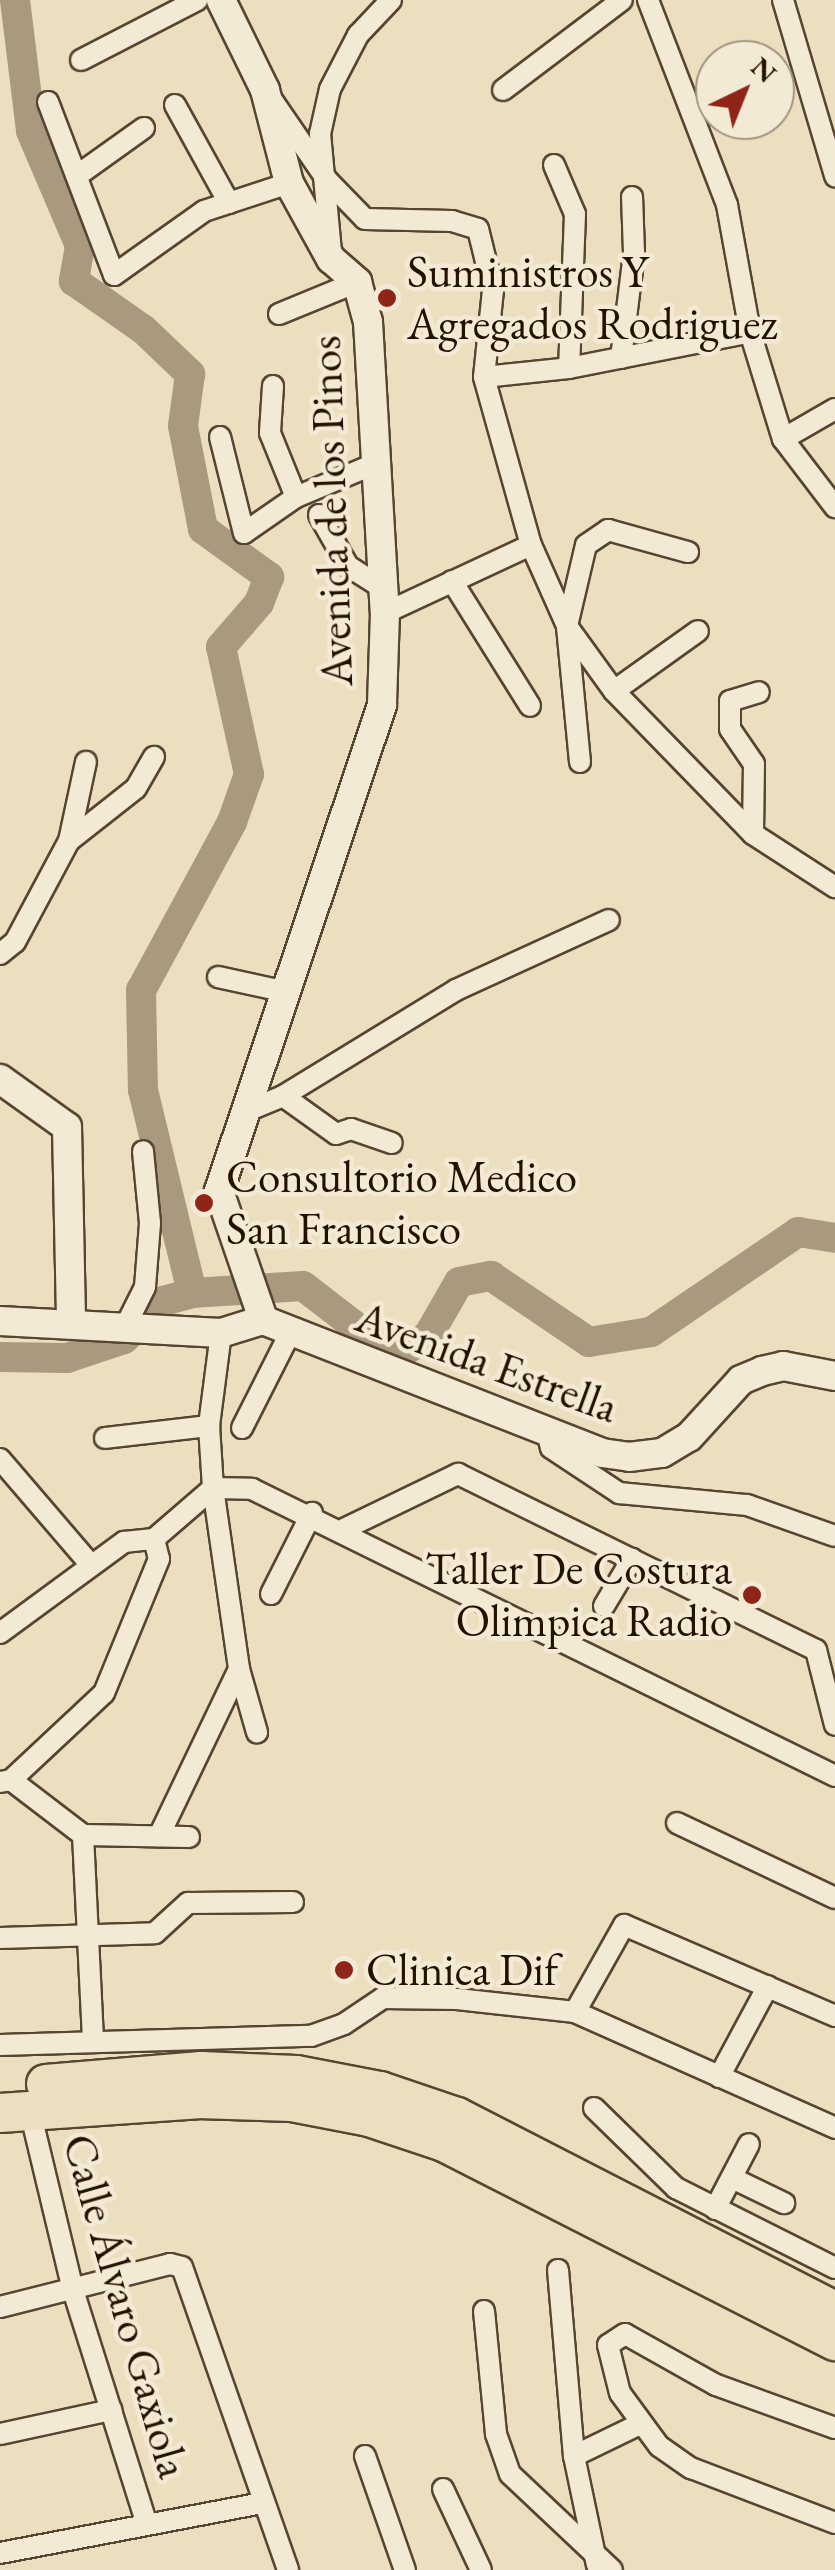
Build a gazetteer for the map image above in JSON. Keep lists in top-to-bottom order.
{
  "streets": {
    "street": ["Avenida de los Pinos", "Avenida Estrella", "Calle Álvaro Gaxiola"]
  },
  "crossings": [
    ["Avenida de los Pinos", "Avenida Estrella"]
  ],
  "places": [
    "Suministros Y Agregados Rodriguez",
    "Consultorio Medico San Francisco",
    "Taller De Costura Olimpica Radio",
    "Clinica Dif"
  ],
  "north": "top right"
}
